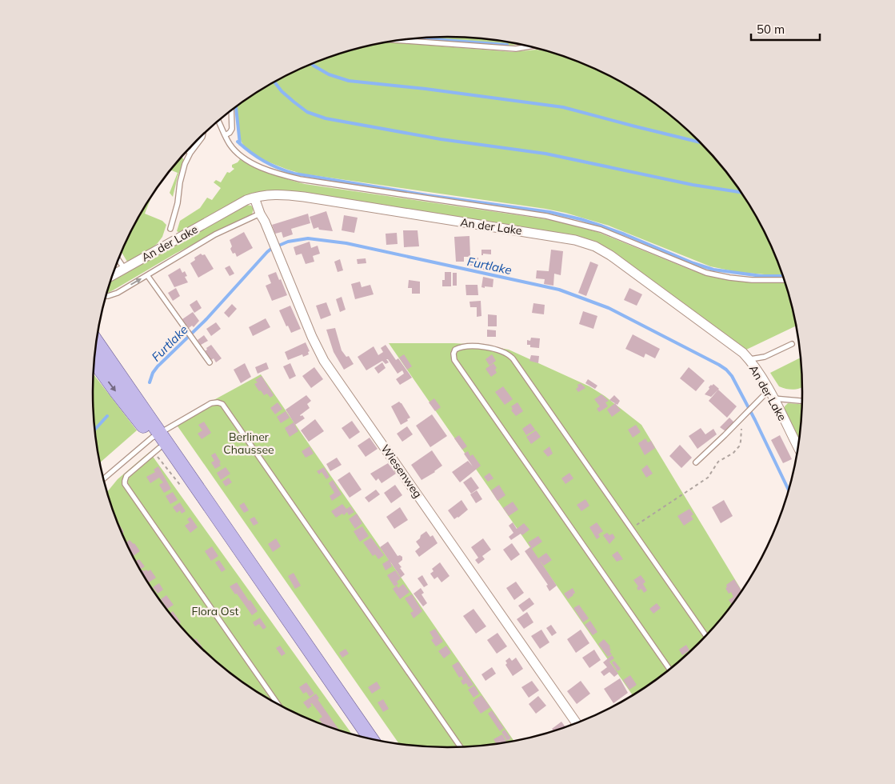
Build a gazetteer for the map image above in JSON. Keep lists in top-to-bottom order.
{
  "streets": {
    "street": ["An der Lake", "Wiesenweg"]
  },
  "crossings": [
    ["An der Lake", "Wiesenweg"]
  ],
  "water": ["Furtlake"],
  "parks": ["Berliner Chaussee", "Flora Ost"],
  "scale_bar": "50 m"
}
